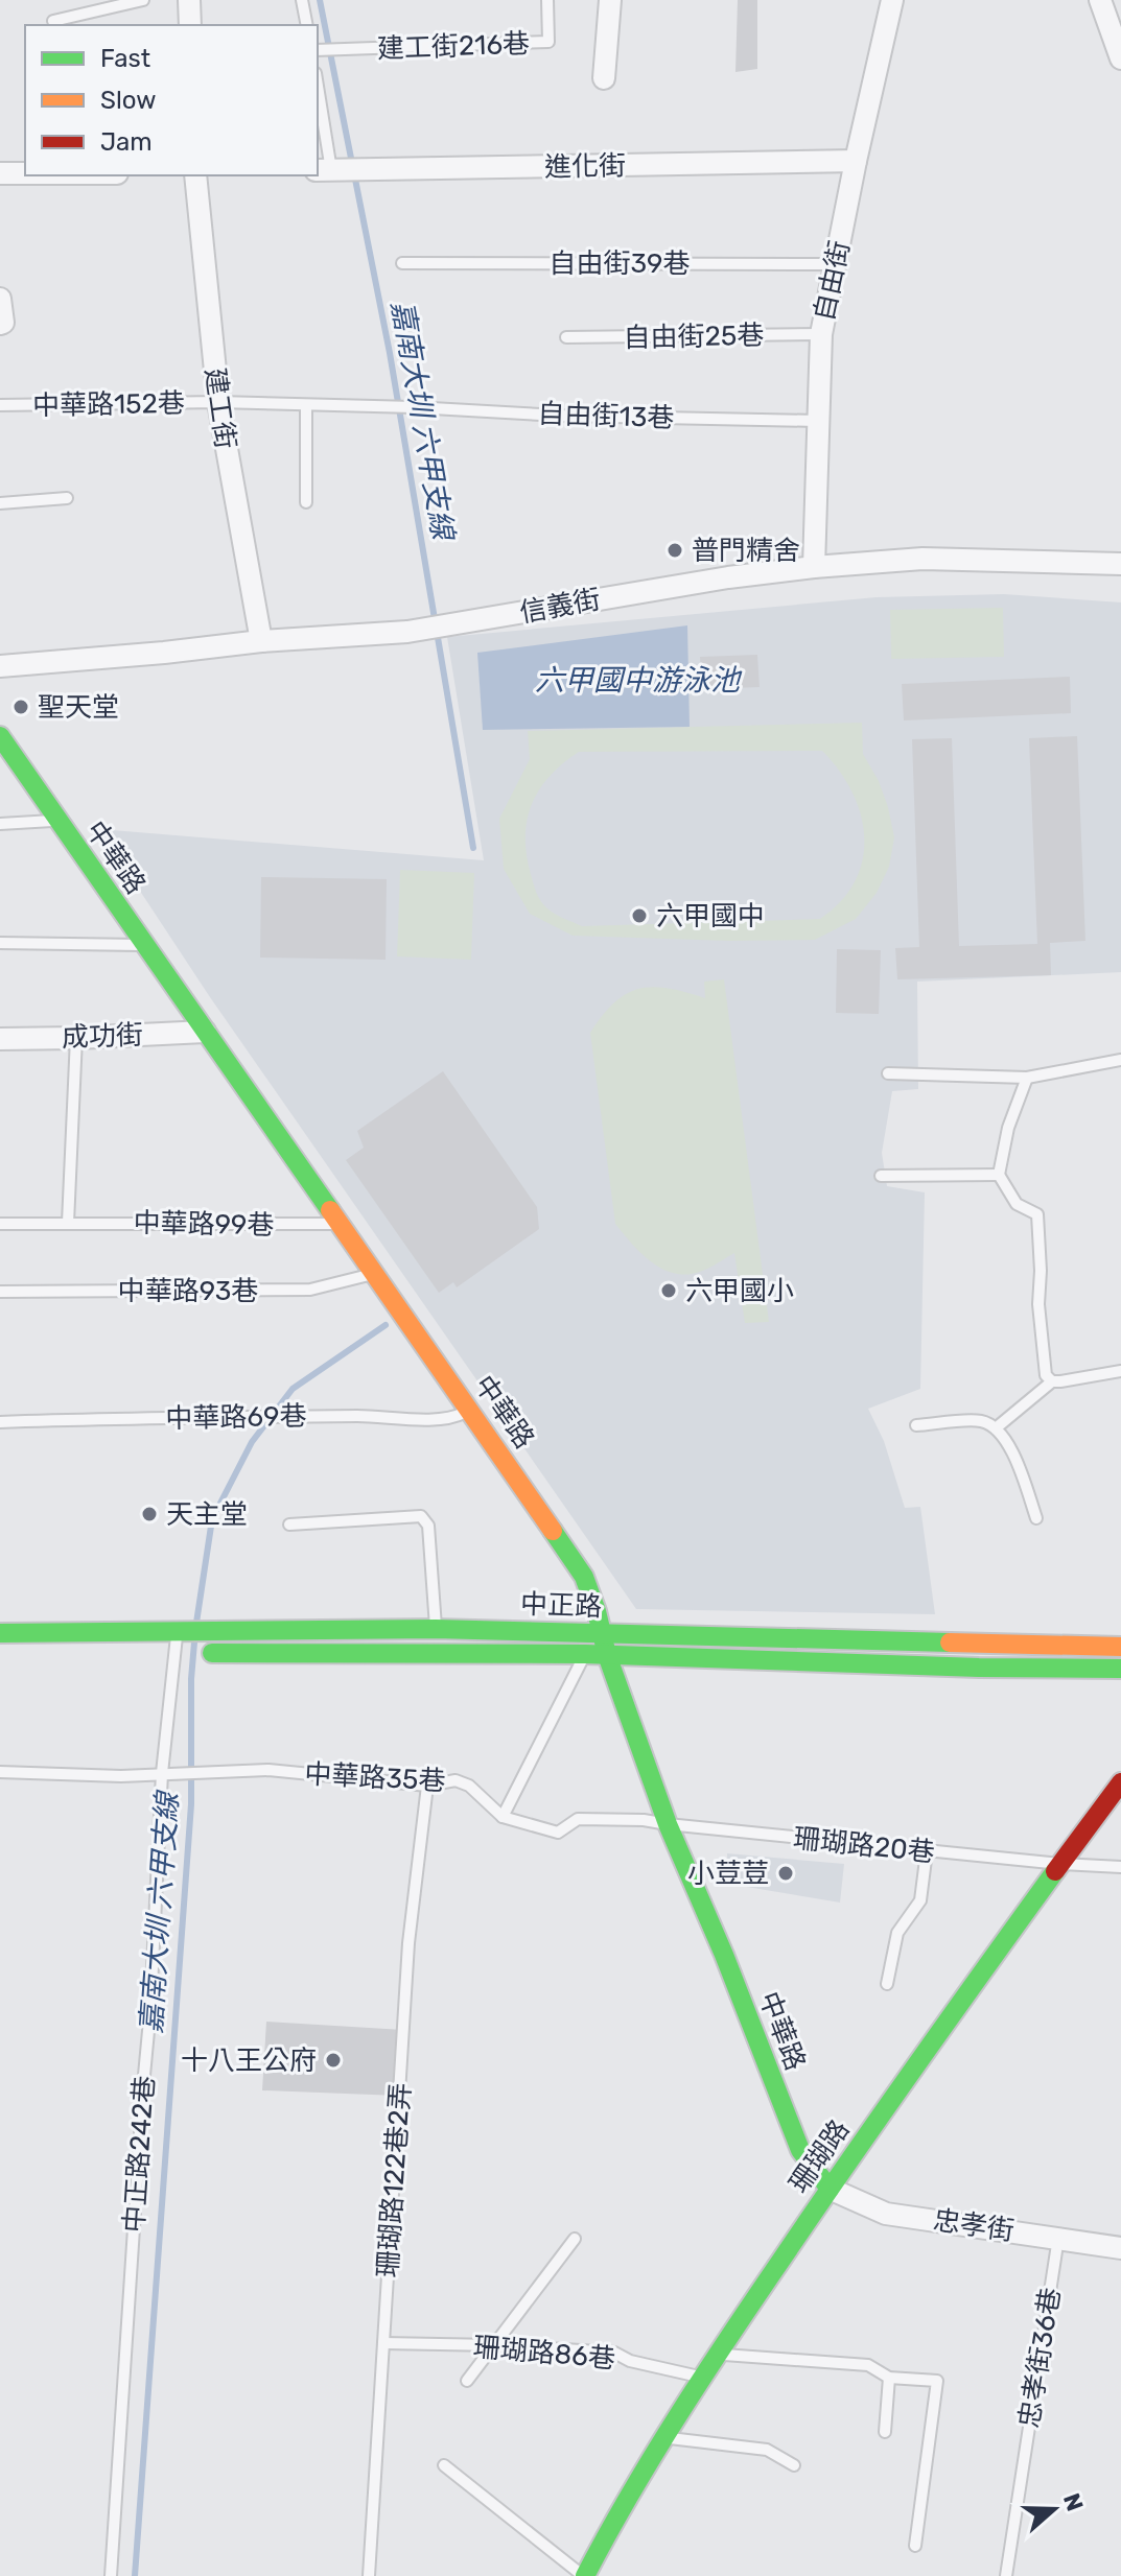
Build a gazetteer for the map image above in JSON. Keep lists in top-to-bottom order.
{
  "streets": {
    "street": [
      "進化街",
      "自由街",
      "建工街",
      "信義街",
      "中華路",
      "成功街",
      "中正路",
      "珊瑚路",
      "忠孝街"
    ],
    "lane": [
      "建工街216巷",
      "自由街39巷",
      "自由街25巷",
      "中華路152巷",
      "自由街13巷",
      "中華路99巷",
      "中華路93巷",
      "中華路69巷",
      "中華路35巷",
      "珊瑚路20巷",
      "中正路242巷",
      "珊瑚路122巷2弄",
      "珊瑚路86巷",
      "忠孝街36巷"
    ]
  },
  "crossings": [
    ["進化街", "自由街"],
    ["自由街39巷", "自由街"],
    ["自由街", "自由街25巷"],
    ["自由街", "自由街13巷"],
    ["自由街", "信義街"],
    ["中華路152巷", "建工街"],
    ["中華路152巷", "自由街13巷"],
    ["建工街", "信義街"],
    ["中華路", "成功街"],
    ["中華路", "中華路99巷"],
    ["中華路", "中華路93巷"],
    ["中華路", "中華路69巷"],
    ["中華路", "中正路"],
    ["中華路", "中華路35巷"],
    ["中華路", "珊瑚路20巷"],
    ["中華路", "珊瑚路"],
    ["中華路", "忠孝街"],
    ["中正路", "中正路242巷"],
    ["中華路35巷", "珊瑚路20巷"],
    ["中華路35巷", "中正路242巷"],
    ["中華路35巷", "珊瑚路122巷2弄"],
    ["珊瑚路20巷", "珊瑚路"],
    ["珊瑚路", "忠孝街"],
    ["珊瑚路", "珊瑚路86巷"],
    ["珊瑚路122巷2弄", "珊瑚路86巷"],
    ["忠孝街", "忠孝街36巷"]
  ],
  "water": ["嘉南大圳 六甲支線", "六甲國中游泳池"],
  "places": [
    "普門精舍",
    "聖天堂",
    "六甲國中",
    "六甲國小",
    "天主堂",
    "小荳荳",
    "十八王公府"
  ],
  "legend": ["Fast", "Slow", "Jam"],
  "north": "right"
}
